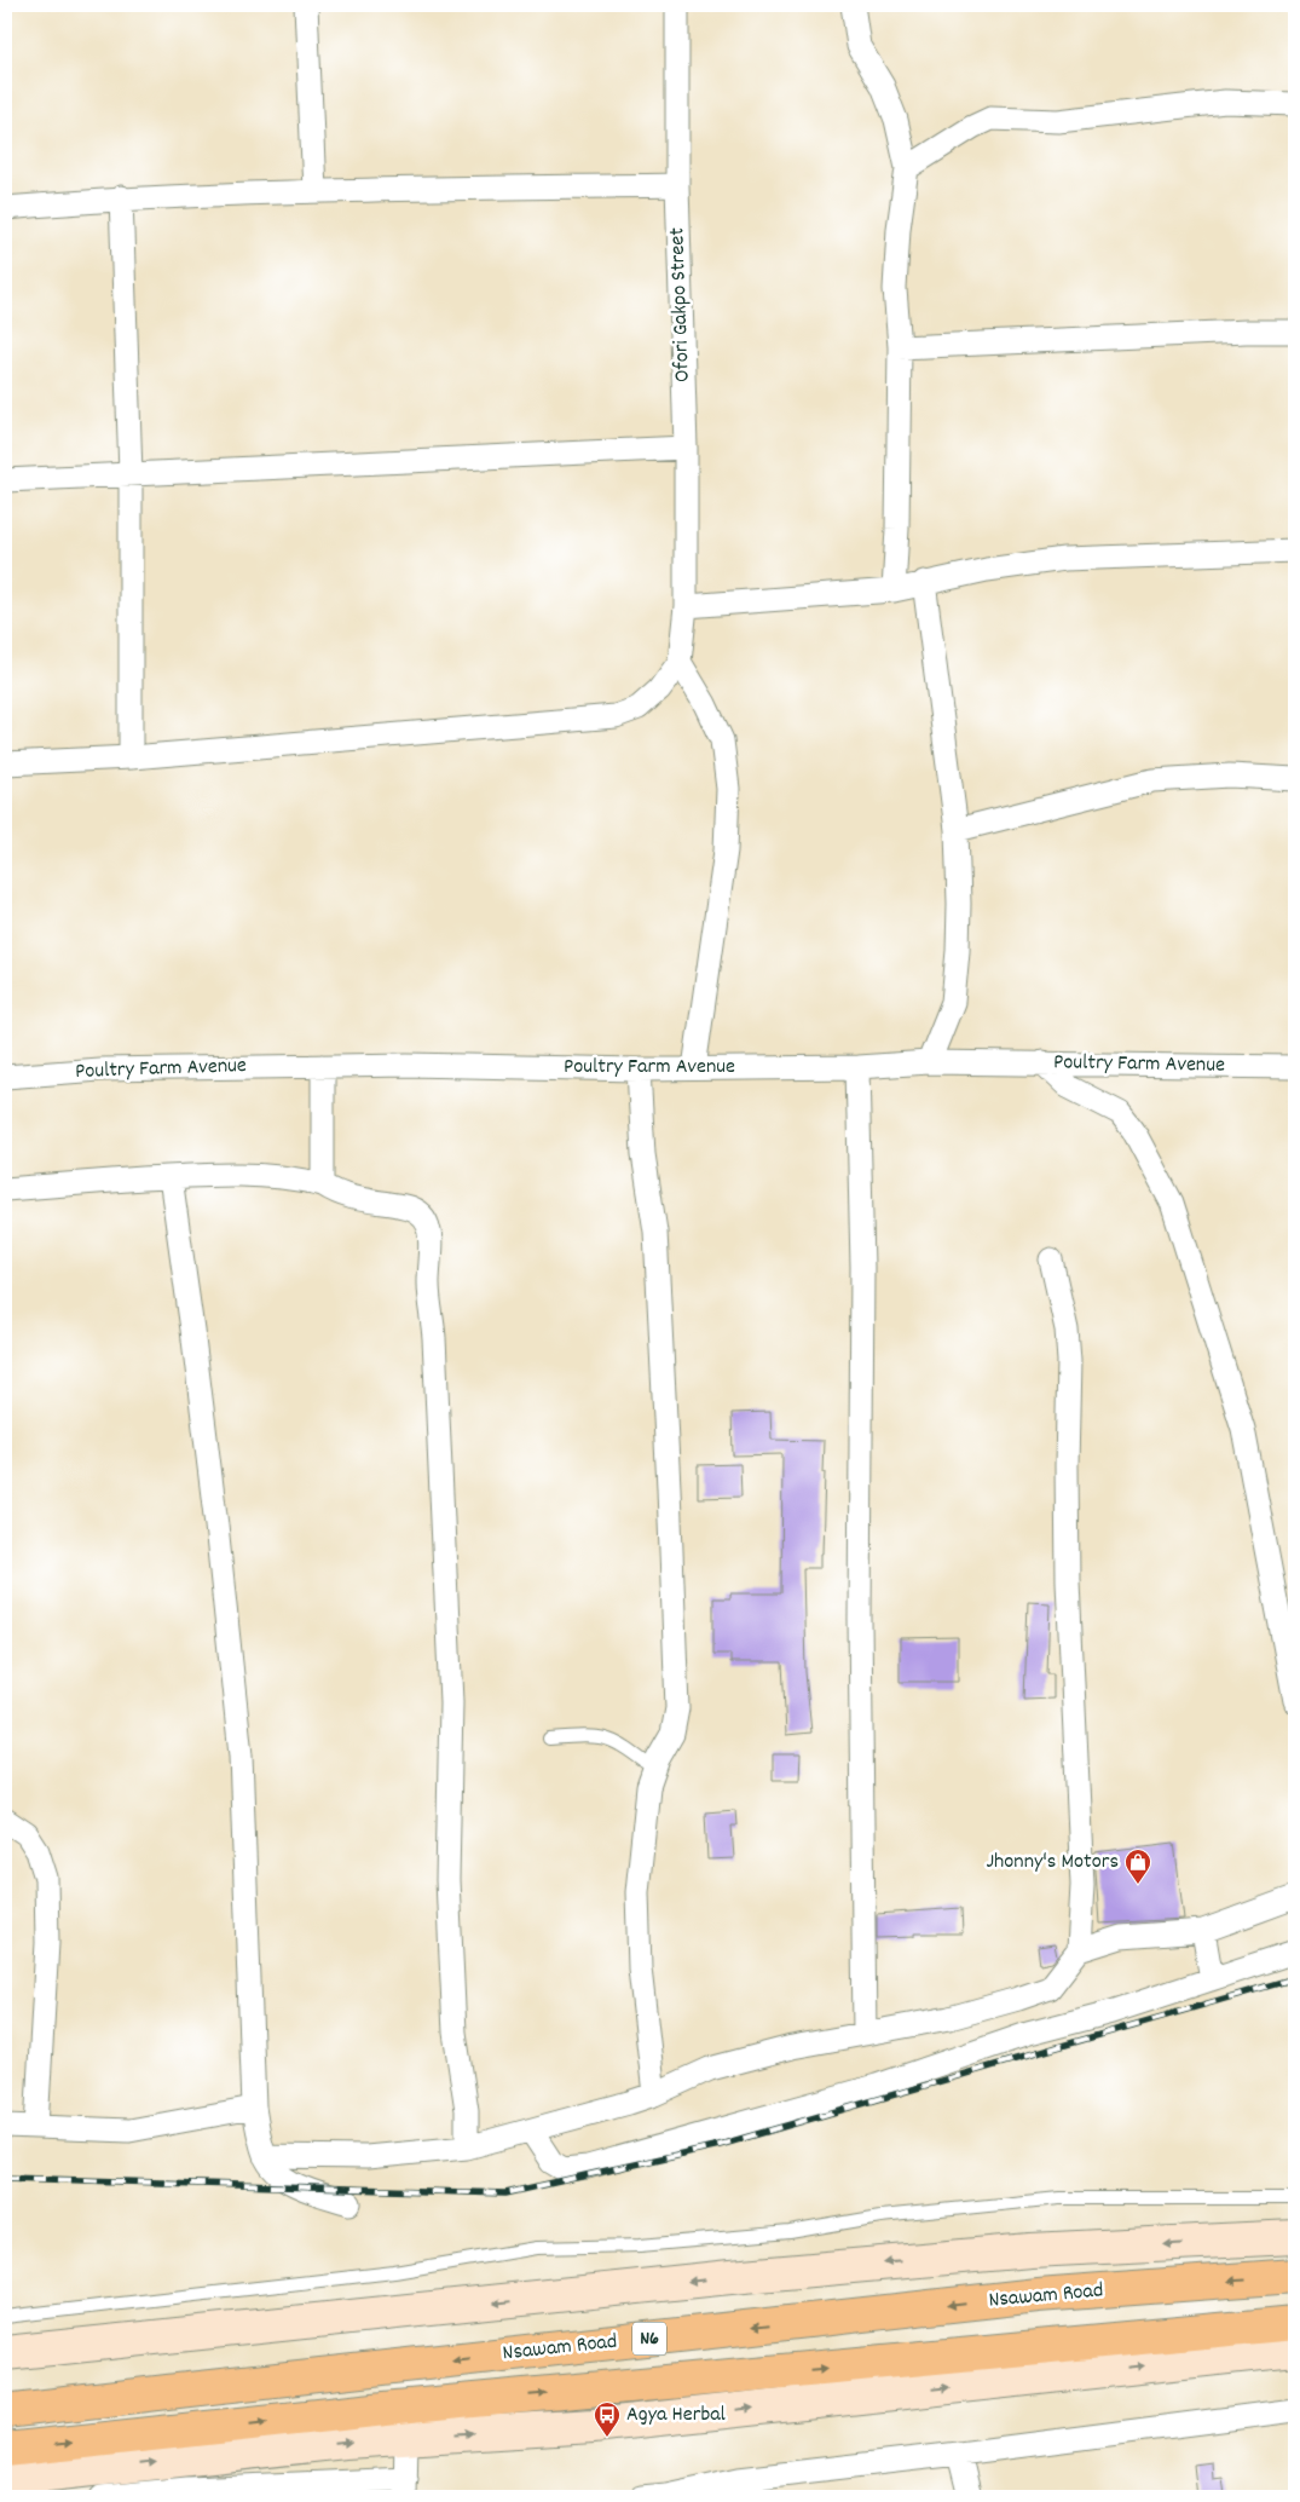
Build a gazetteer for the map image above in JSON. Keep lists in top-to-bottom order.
{
  "streets": {
    "highway": ["Nsawam Road", "N6"],
    "street": ["Ofori Gakpo Street", "Poultry Farm Avenue"]
  },
  "places": {
    "shop": ["Jhonny's Motors"],
    "bus stop": ["Agya Herbal"]
  }
}
